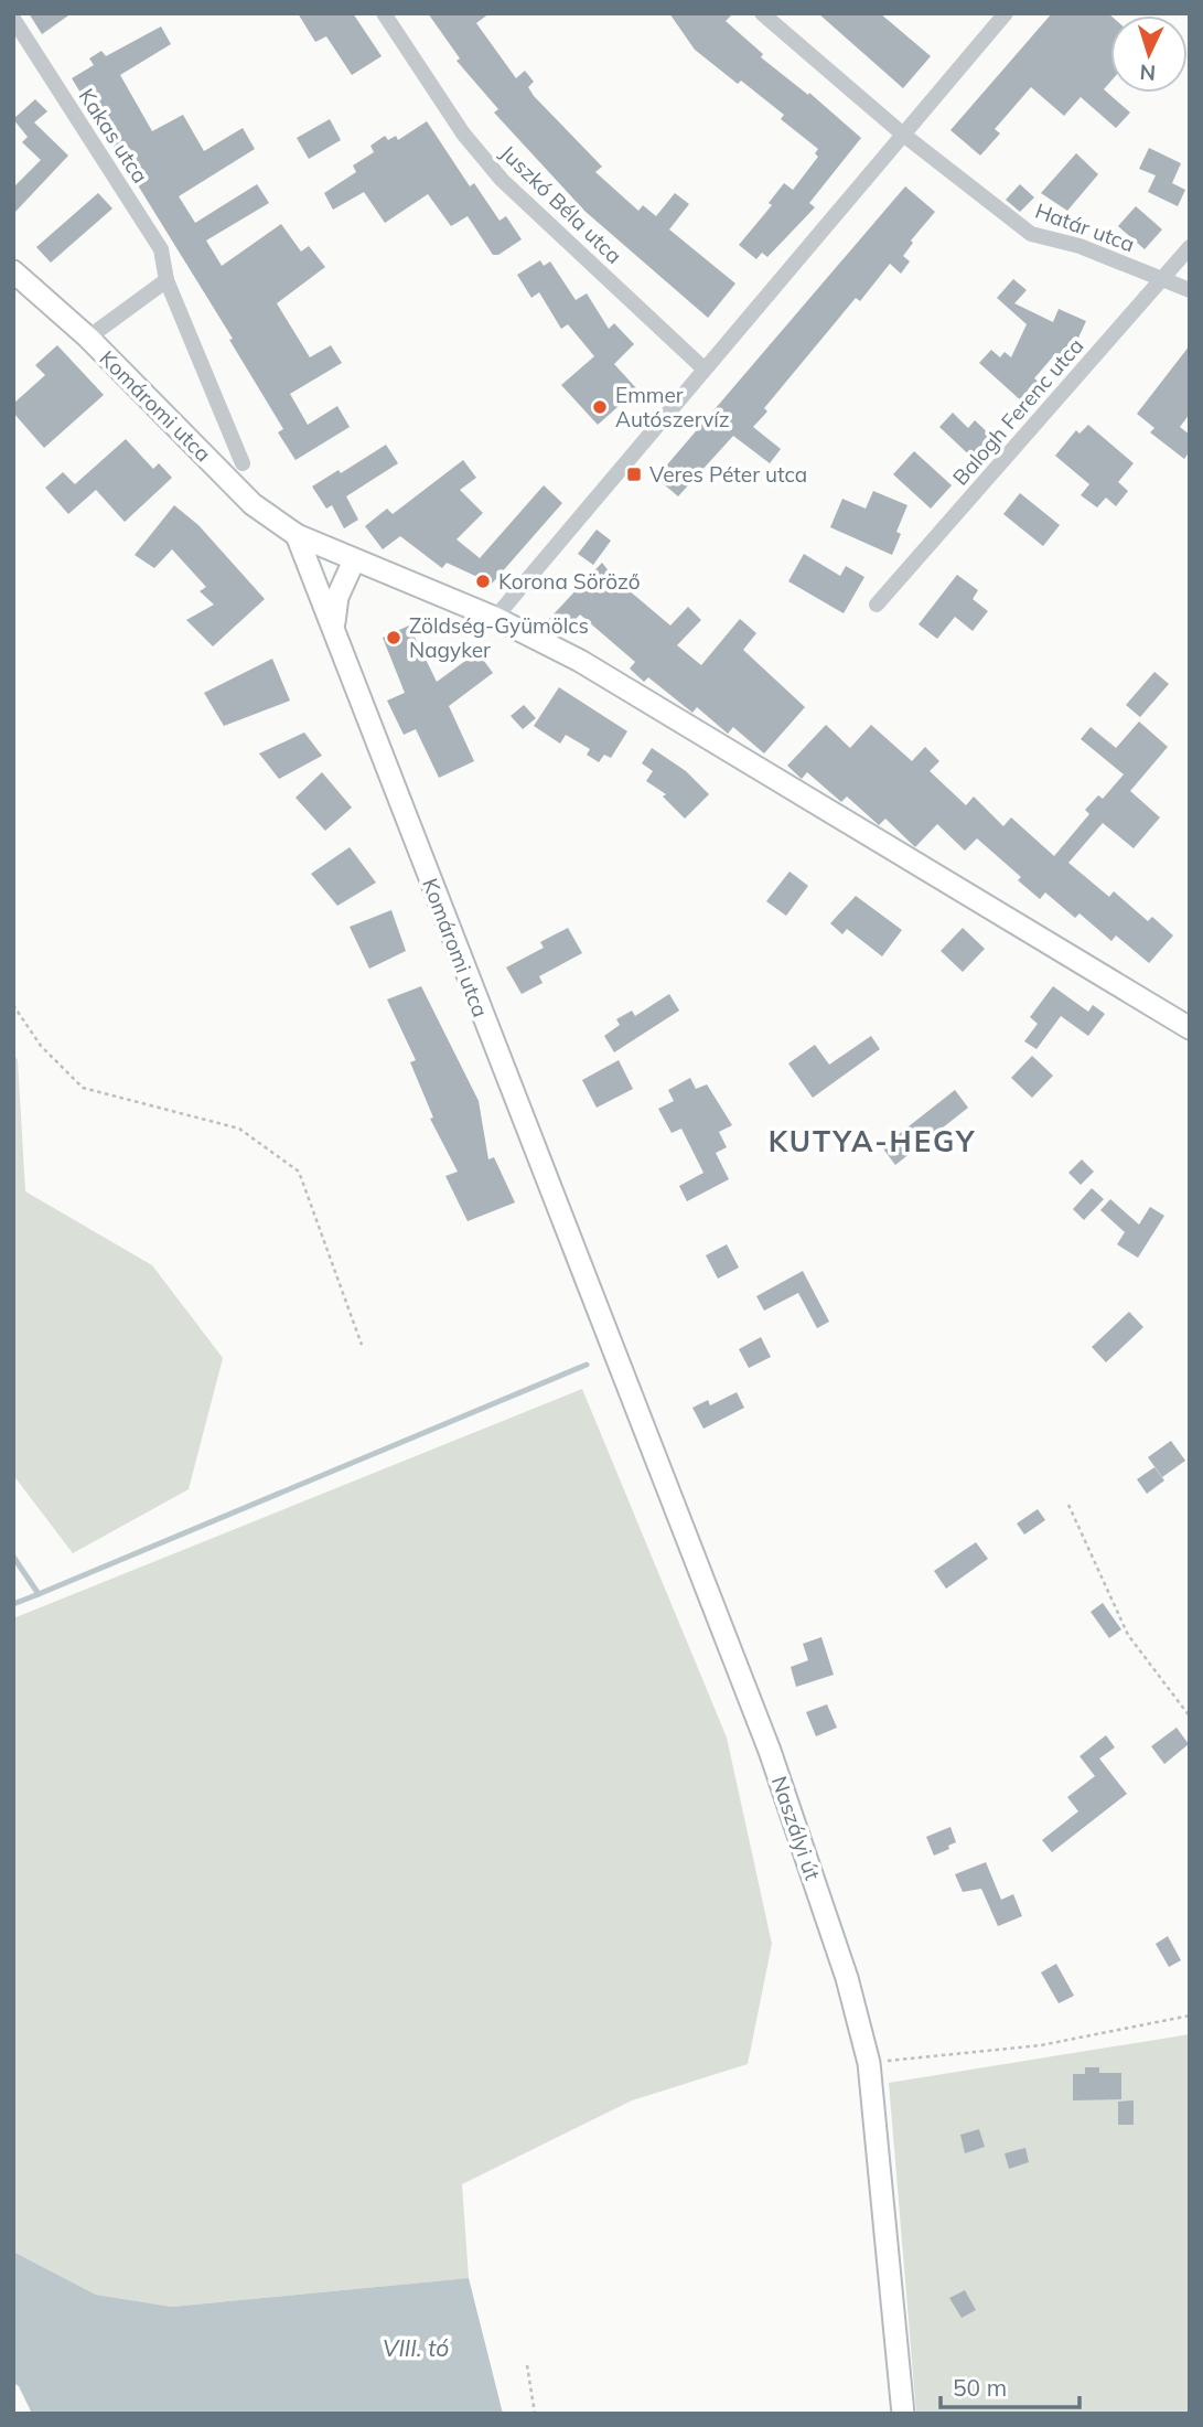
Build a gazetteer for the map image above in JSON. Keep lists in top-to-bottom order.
{
  "streets": {
    "main road": ["Komáromi utca", "Naszályi út"],
    "street": [
      "Kakas utca",
      "Juszkó Béla utca",
      "Határ utca",
      "Balogh Ferenc utca"
    ]
  },
  "crossings": [
    ["Határ utca", "Balogh Ferenc utca"],
    ["Komáromi utca", "Naszályi út"]
  ],
  "districts": ["KUTYA-HEGY"],
  "water": ["VIII. tó"],
  "places": {
    "other": ["Emmer Autószervíz", "Korona Söröző", "Zöldség-Gyümölcs Nagyker"],
    "transit": ["Veres Péter utca"]
  },
  "scale_bar": "50 m",
  "north": "bottom"
}
